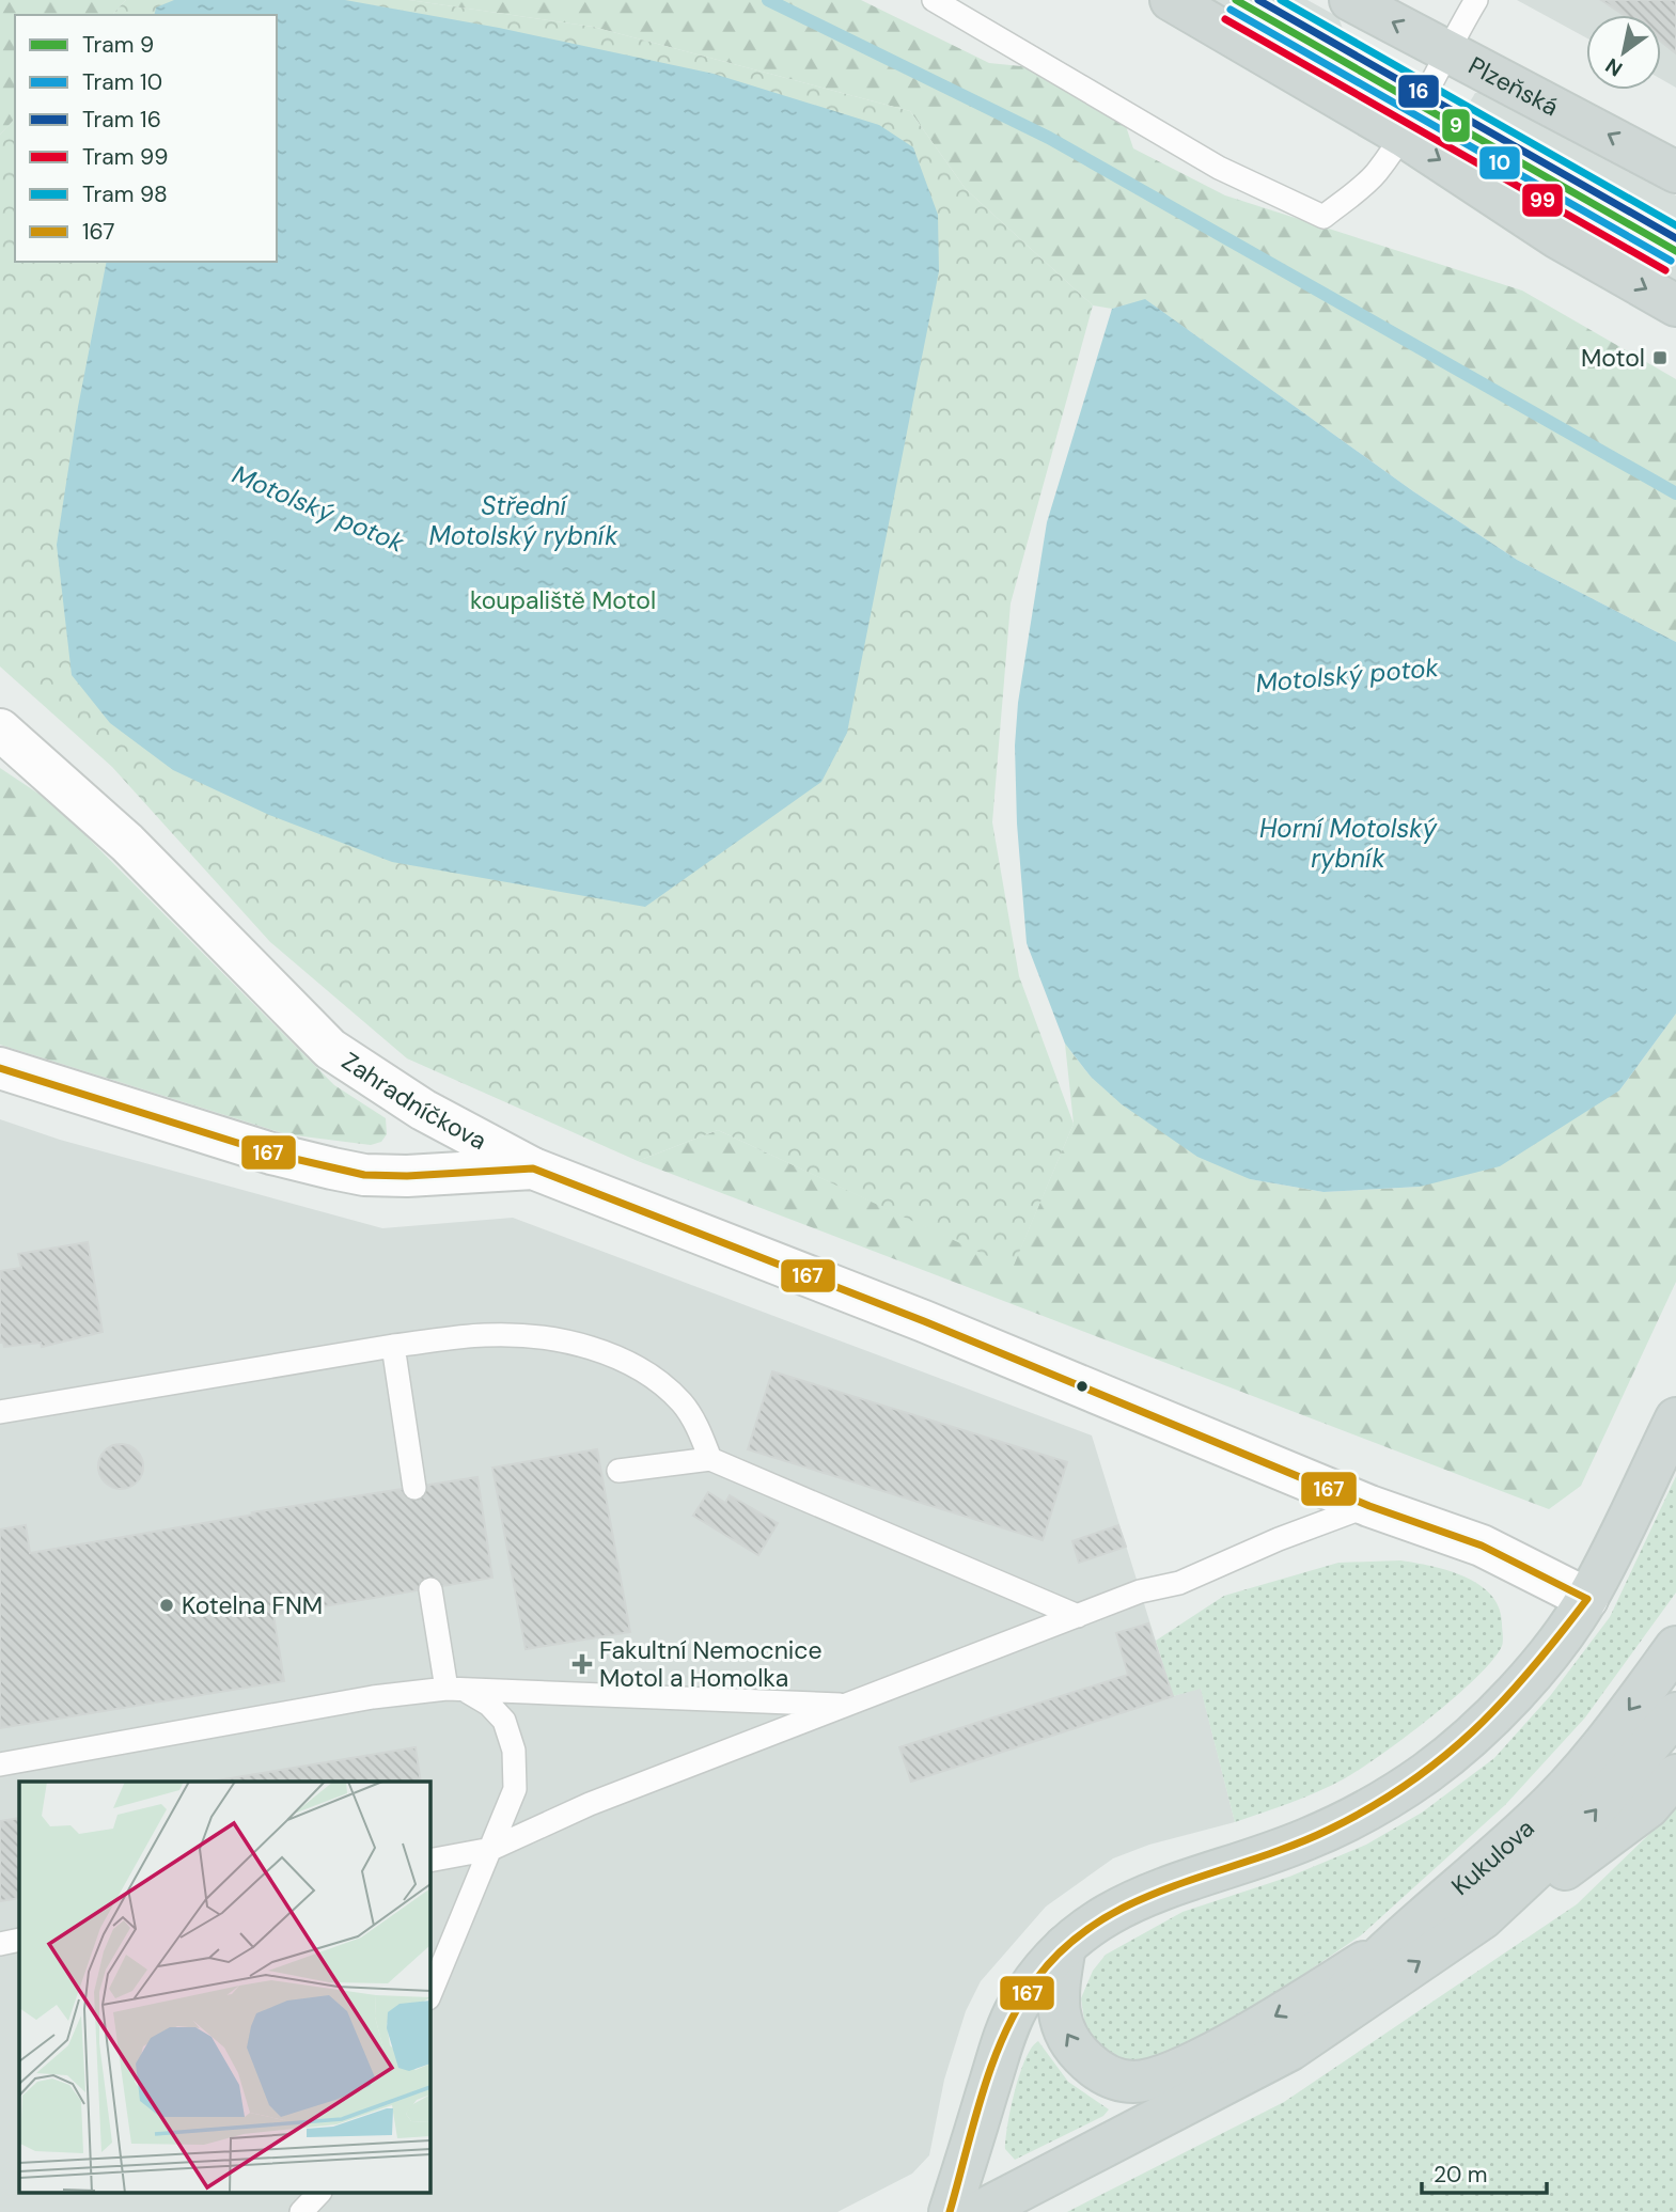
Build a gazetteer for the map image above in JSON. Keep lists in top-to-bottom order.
{
  "streets": {
    "main road": ["Plzeňská", "Kukulova"],
    "street": ["Zahradníčkova"]
  },
  "water": ["Střední Motolský rybník", "Motolský potok", "Horní Motolský rybník"],
  "parks": ["koupaliště Motol"],
  "places": {
    "transit": ["Motol"],
    "other": ["Kotelna FNM"],
    "health": ["Fakultní Nemocnice Motol a Homolka"]
  },
  "lines": [
    "tram line 9",
    "tram line 16",
    "tram line 98",
    "tram line 10",
    "tram line 99",
    "transit line 167"
  ],
  "legend": [
    "Tram 9",
    "Tram 10",
    "Tram 16",
    "Tram 99",
    "Tram 98",
    "167"
  ],
  "scale_bar": "20 m",
  "north": "bottom left"
}
